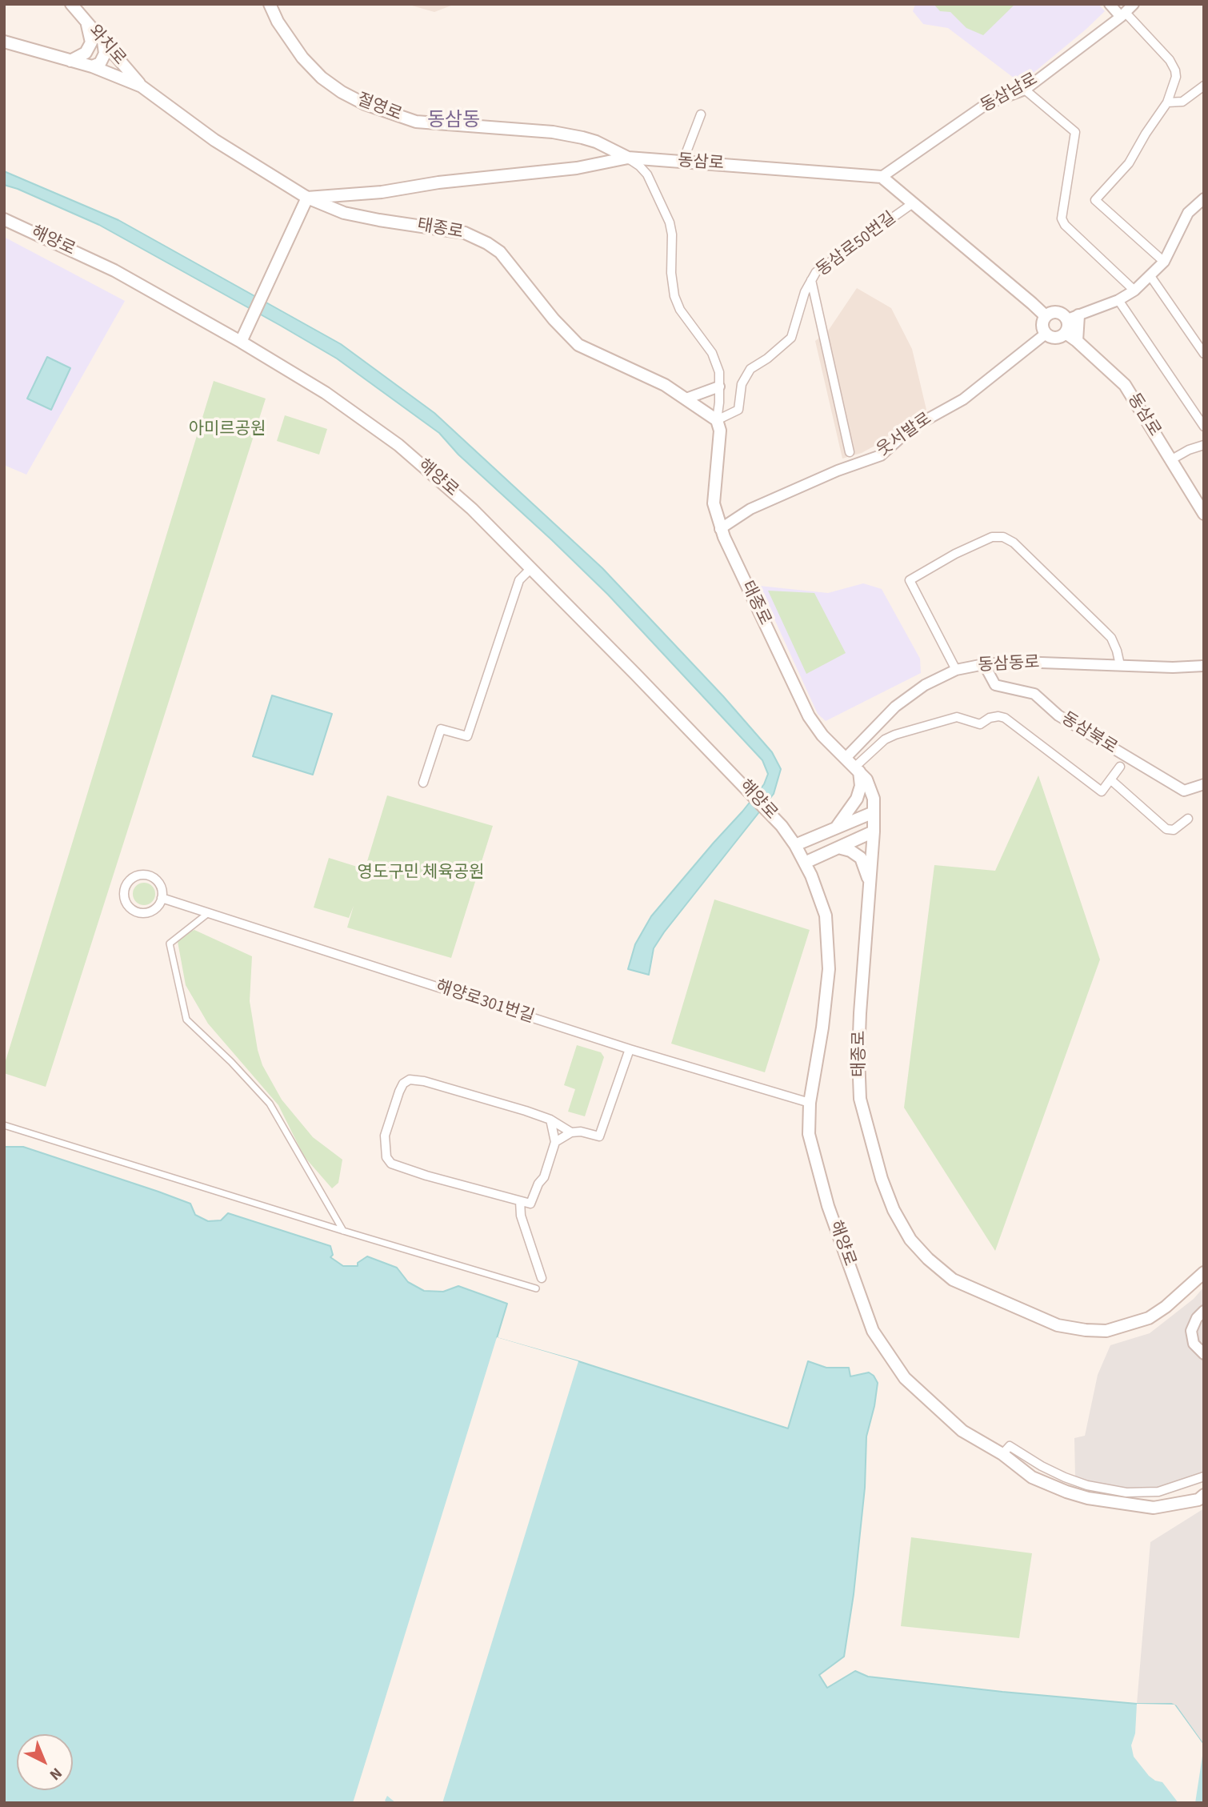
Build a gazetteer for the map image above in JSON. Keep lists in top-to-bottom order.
{
  "streets": {
    "main road": [
      "와치로",
      "절영로",
      "동삼로",
      "태종로",
      "해양로"
    ],
    "street": [
      "동삼남로",
      "동삼로50번길",
      "웃서발로",
      "동삼동로",
      "동삼북로",
      "해양로301번길"
    ]
  },
  "crossings": [
    ["와치로", "태종로"],
    ["동삼남로", "동삼로"],
    ["절영로", "동삼로"],
    ["동삼로", "태종로"],
    ["동삼로", "웃서발로"],
    ["태종로", "동삼로50번길"],
    ["태종로", "웃서발로"],
    ["태종로", "동삼동로"],
    ["해양로", "해양로301번길"],
    ["동삼동로", "동삼북로"]
  ],
  "districts": ["동삼동"],
  "parks": ["아미르공원", "영도구민 체육공원"],
  "north": "bottom right"
}
